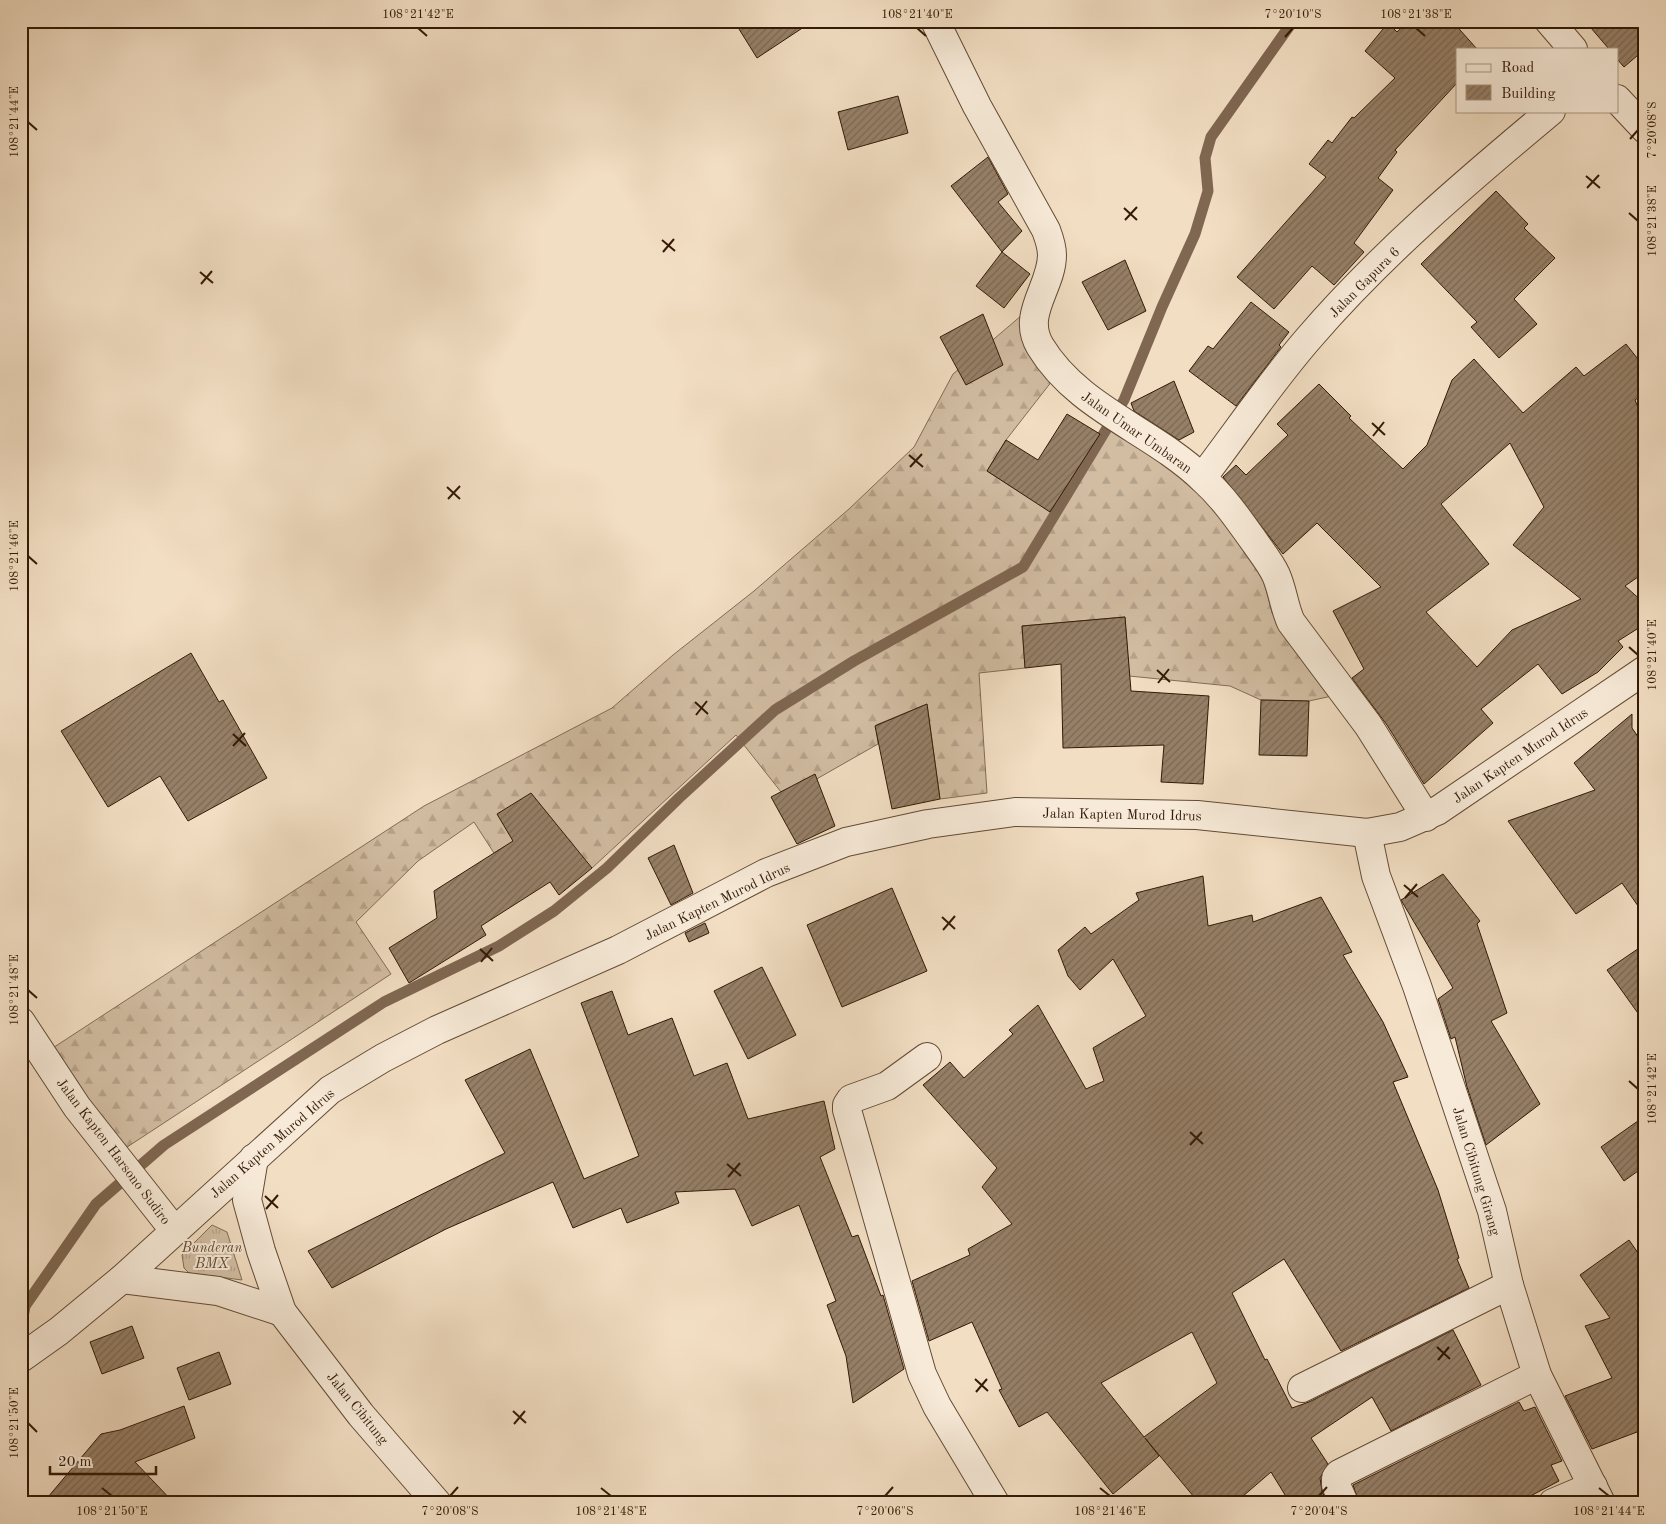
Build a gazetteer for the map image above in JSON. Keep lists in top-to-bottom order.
{
  "streets": {
    "street": [
      "Jalan Gapura 6",
      "Jalan Umar Umbaran",
      "Jalan Kapten Murod Idrus",
      "Jalan Kapten Harsono Sudiro",
      "Jalan Cibitung Girang",
      "Jalan Cibitung"
    ]
  },
  "crossings": [
    ["Jalan Gapura 6", "Jalan Umar Umbaran"],
    ["Jalan Umar Umbaran", "Jalan Kapten Murod Idrus"],
    ["Jalan Kapten Murod Idrus", "Jalan Kapten Harsono Sudiro"],
    ["Jalan Kapten Murod Idrus", "Jalan Cibitung Girang"],
    ["Jalan Kapten Murod Idrus", "Jalan Cibitung"]
  ],
  "parks": ["Bunderan BMX"],
  "legend": ["Road", "Building"],
  "scale_bar": "20 m",
  "coordinates": [
    "108°21'42\"E",
    "108°21'40\"E",
    "7°20'10\"S",
    "108°21'38\"E",
    "108°21'44\"E",
    "7°20'08\"S",
    "108°21'46\"E",
    "108°21'48\"E",
    "108°21'50\"E",
    "7°20'06\"S",
    "7°20'04\"S"
  ]
}
